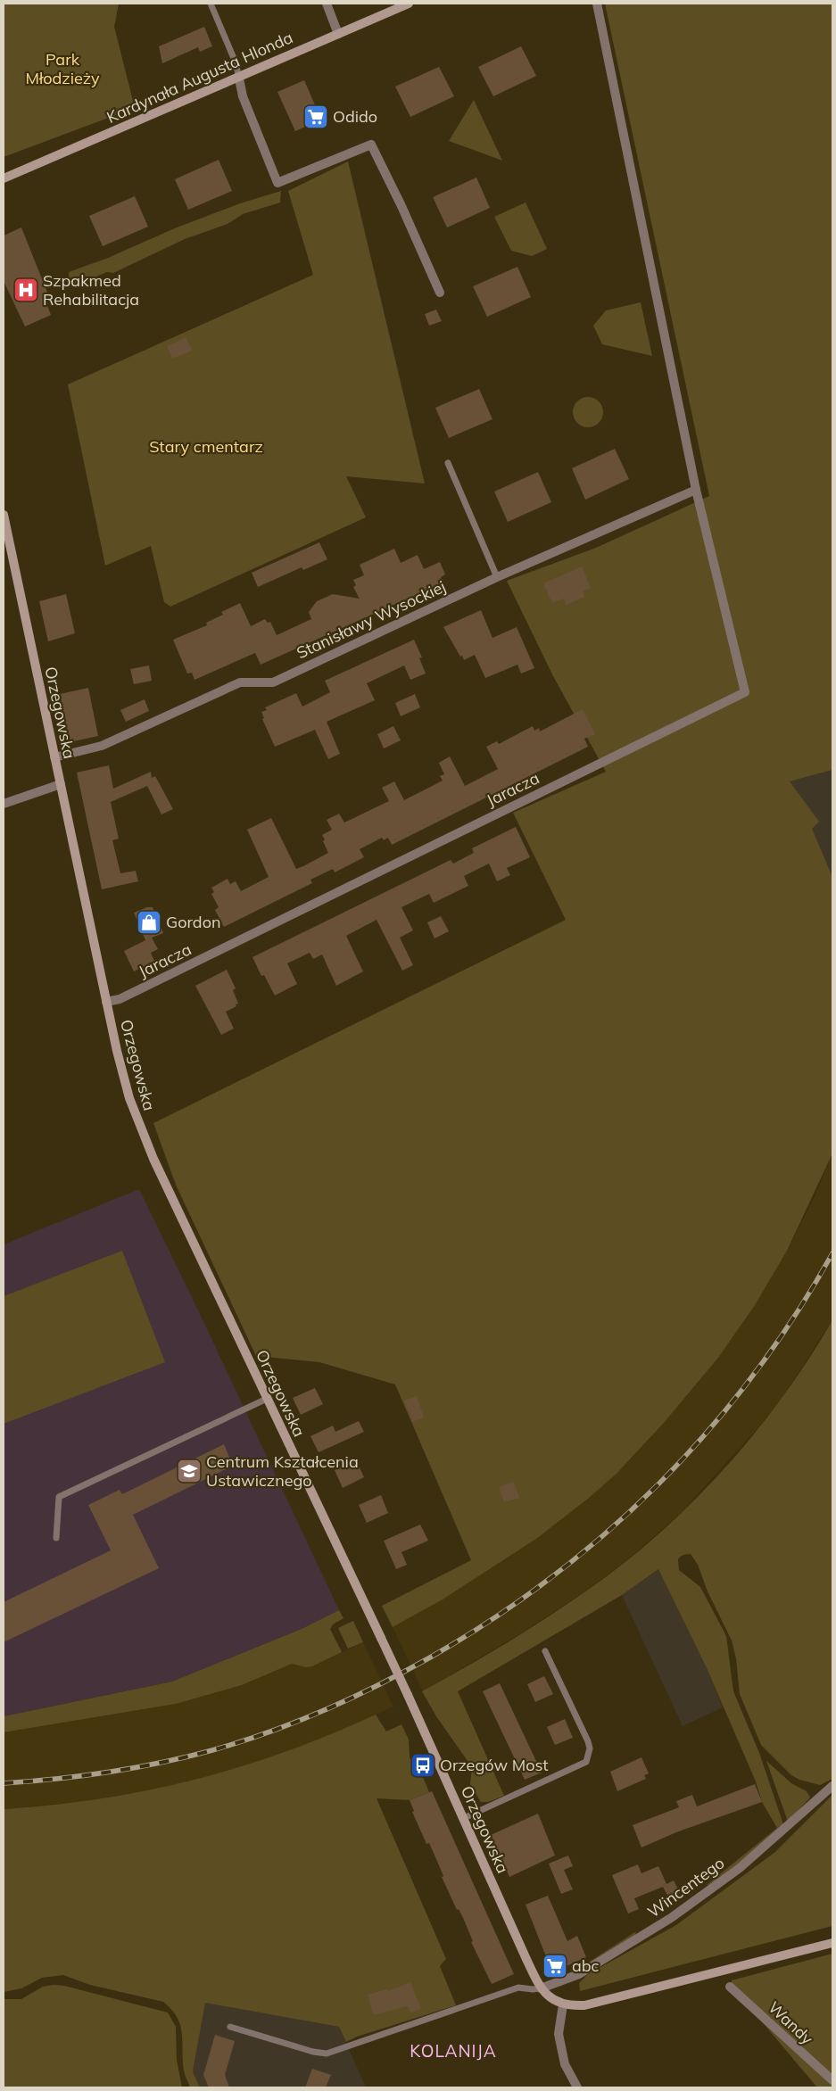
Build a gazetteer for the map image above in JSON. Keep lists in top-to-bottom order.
{
  "streets": {
    "street": [
      "Kardynała Augusta Hlonda",
      "Stanisławy Wysockiej",
      "Orzegowska",
      "Jaracza",
      "Wincentego",
      "Wandy"
    ]
  },
  "crossings": [
    ["Stanisławy Wysockiej", "Orzegowska"],
    ["Stanisławy Wysockiej", "Jaracza"],
    ["Orzegowska", "Jaracza"],
    ["Orzegowska", "Wincentego"]
  ],
  "districts": ["KOLANIJA"],
  "parks": ["Park Młodzieży", "Stary cmentarz"],
  "places": {
    "supermarket": ["Odido", "abc"],
    "hospital": ["Szpakmed Rehabilitacja"],
    "shop": ["Gordon"],
    "school or university": ["Centrum Kształcenia Ustawicznego"],
    "bus stop": ["Orzegów Most"]
  }
}
